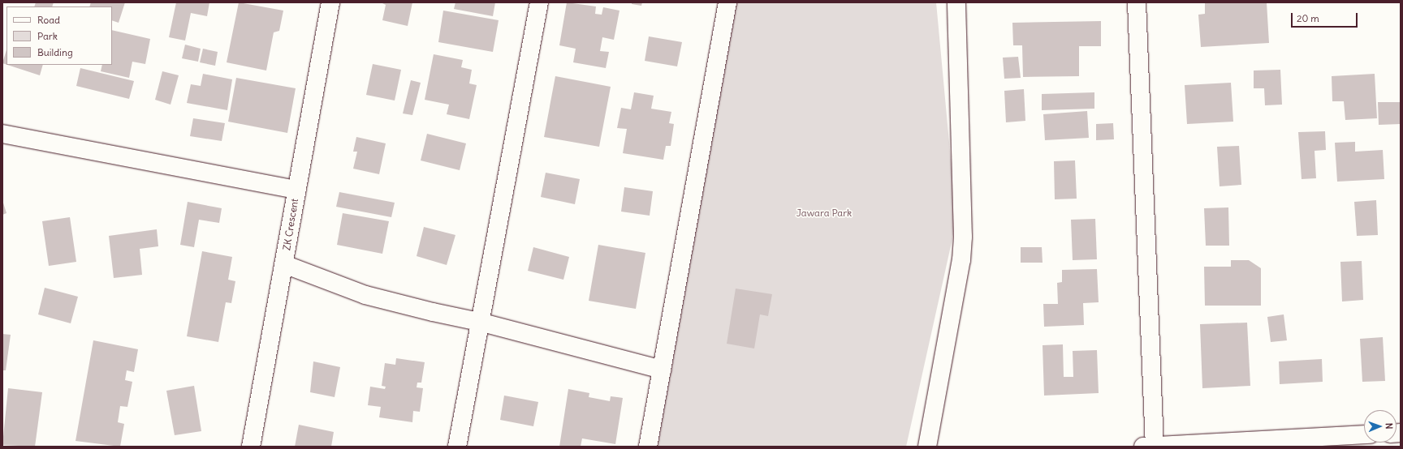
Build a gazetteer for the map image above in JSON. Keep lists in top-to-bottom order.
{
  "streets": {
    "street": ["ZK Crescent"]
  },
  "parks": ["Jawara Park"],
  "legend": ["Road", "Park", "Building"],
  "scale_bar": "20 m",
  "north": "right"
}
